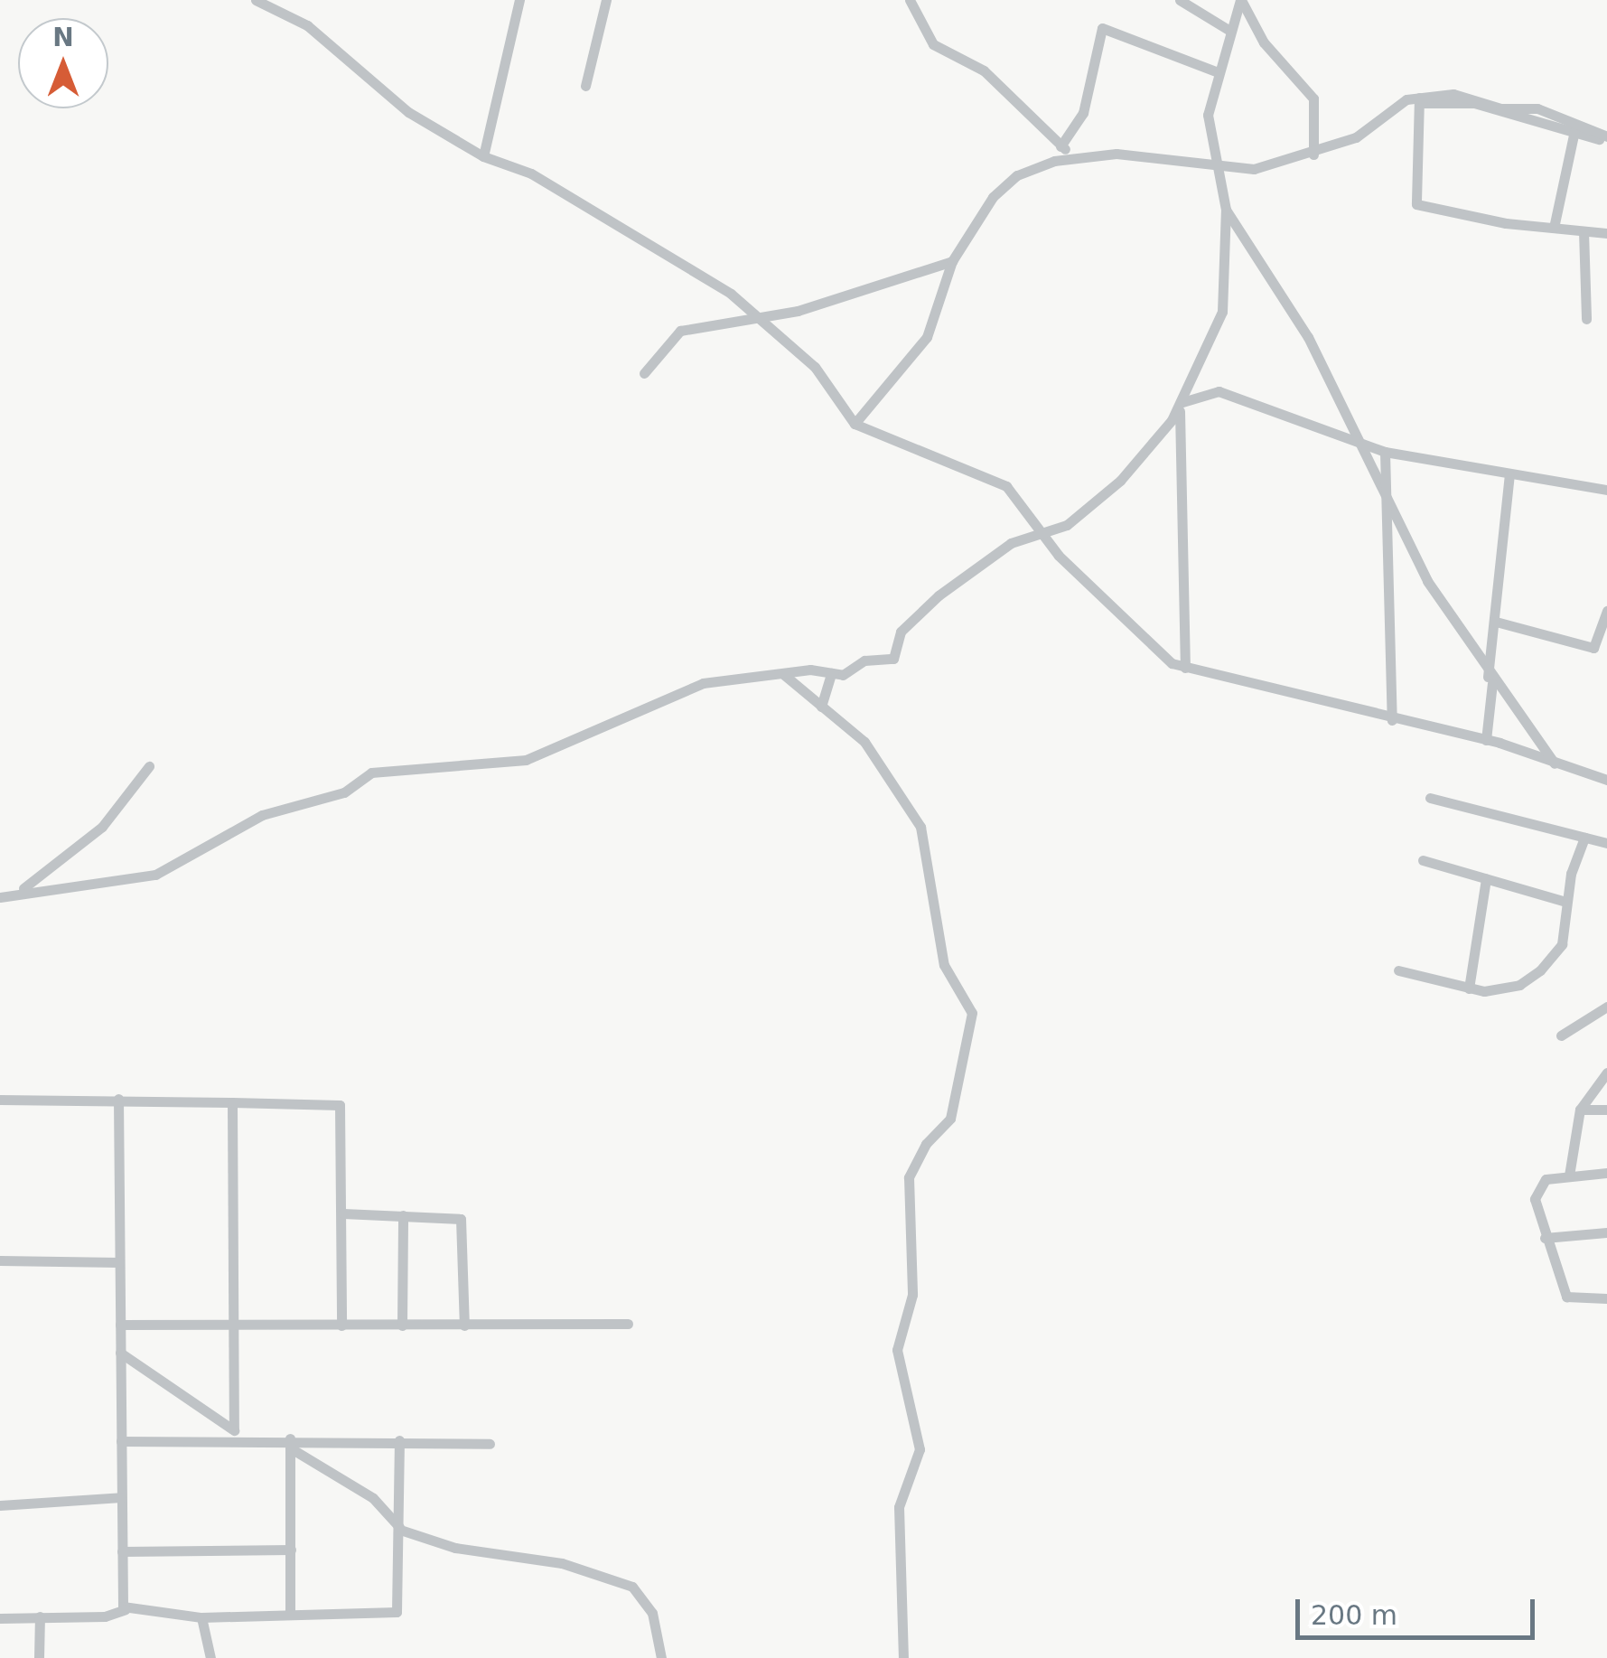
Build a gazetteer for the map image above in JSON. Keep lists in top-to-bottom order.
{
  "scale_bar": "200 m",
  "north": "top"
}
